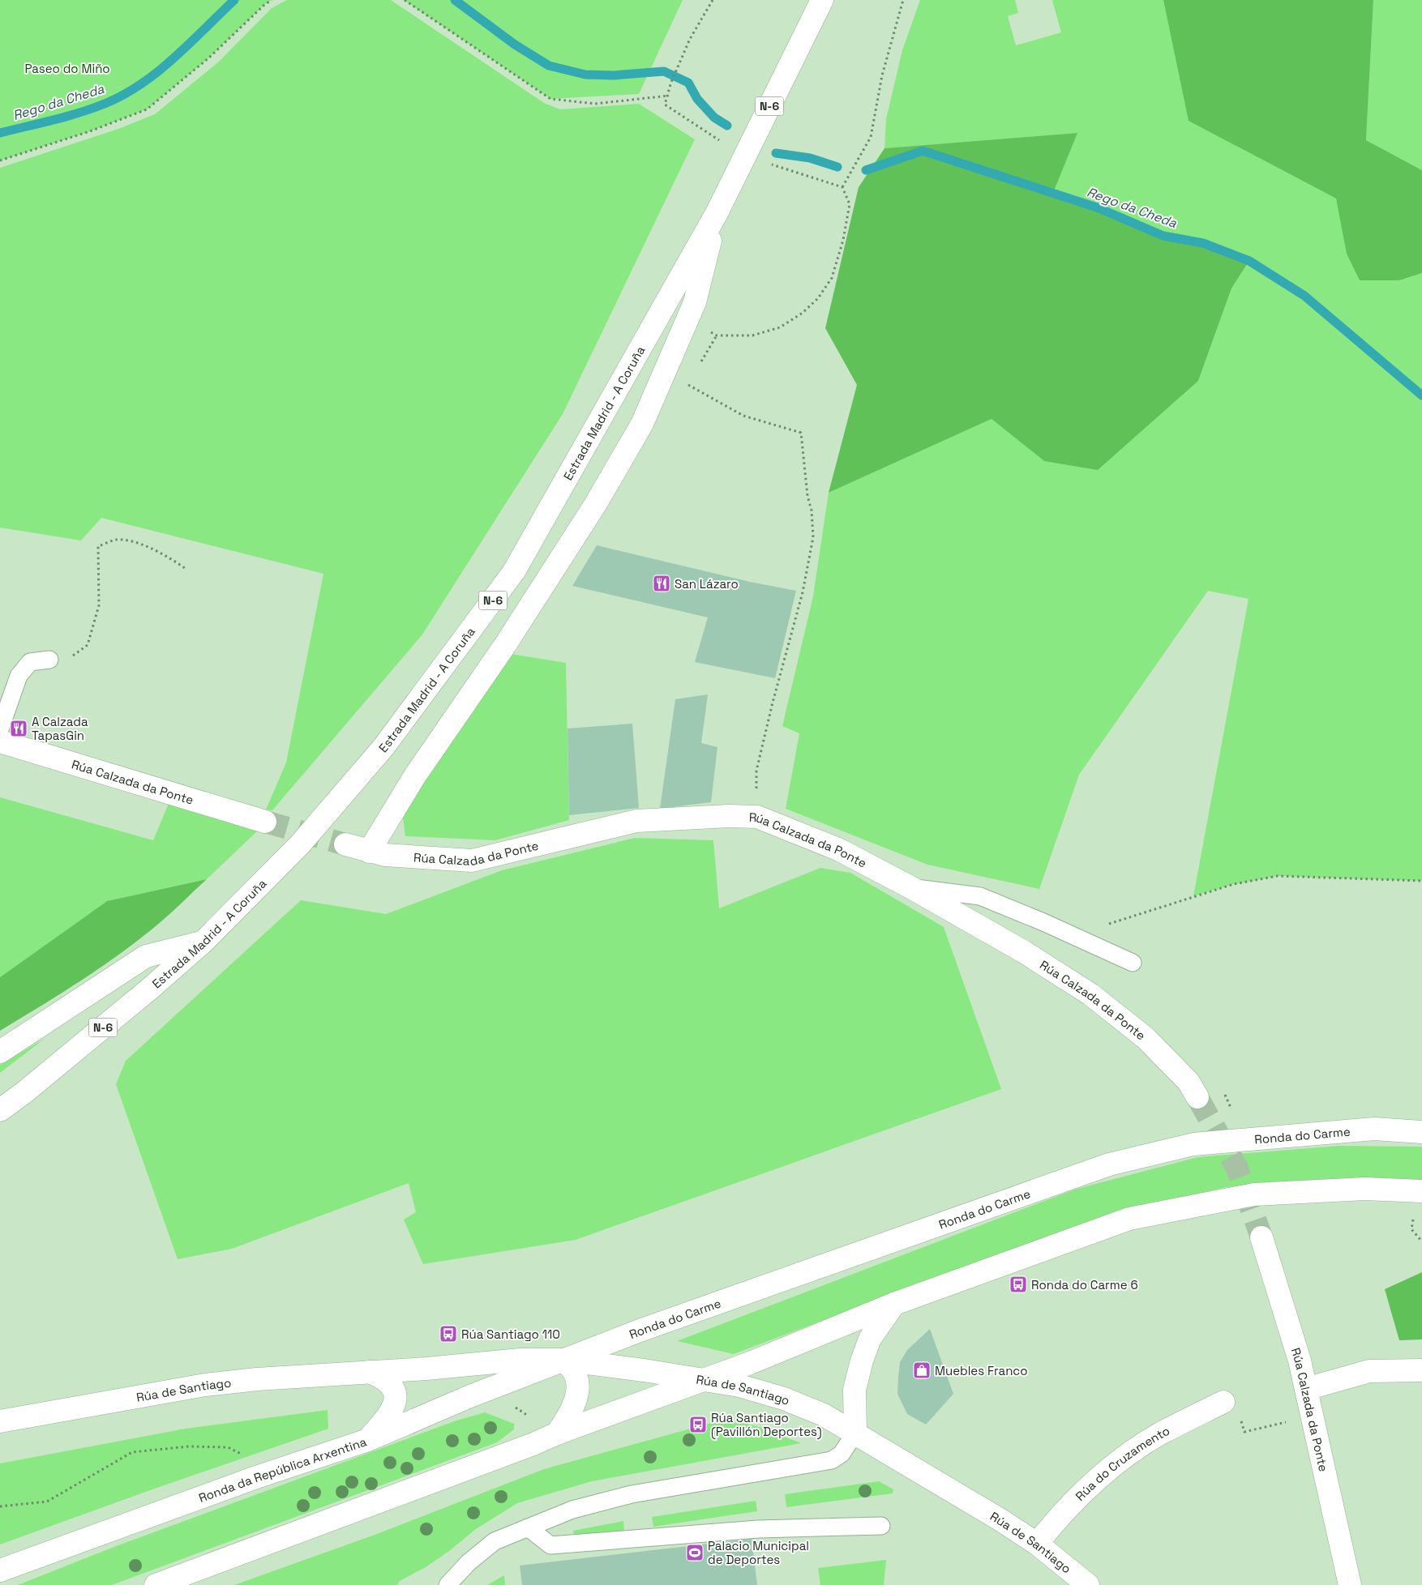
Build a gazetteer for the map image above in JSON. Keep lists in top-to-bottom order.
{
  "streets": {
    "main road": [
      "N-6",
      "Estrada Madrid - A Coruña",
      "Rúa Calzada da Ponte",
      "Ronda do Carme",
      "Rúa de Santiago",
      "Rúa do Cruzamento",
      "Ronda da República Arxentina"
    ]
  },
  "crossings": [
    ["Ronda do Carme", "Rúa de Santiago"],
    ["Ronda do Carme", "Ronda da República Arxentina"],
    ["Rúa de Santiago", "Rúa do Cruzamento"],
    ["Rúa de Santiago", "Ronda da República Arxentina"]
  ],
  "water": ["Rego da Cheda"],
  "parks": ["Paseo do Miño"],
  "places": {
    "restaurant": ["San Lázaro", "A Calzada TapasGin"],
    "bus stop": ["Ronda do Carme 6", "Rúa Santiago 110", "Rúa Santiago (Pavillón Deportes)"],
    "shop": ["Muebles Franco"],
    "sports": ["Palacio Municipal de Deportes"]
  }
}
